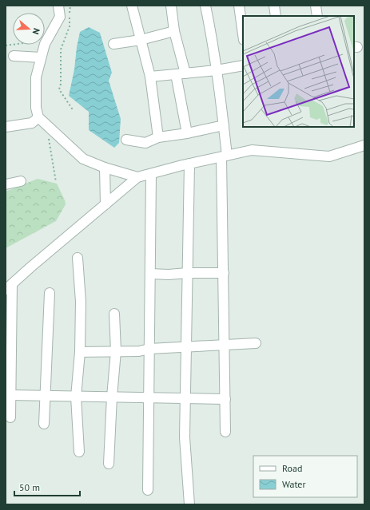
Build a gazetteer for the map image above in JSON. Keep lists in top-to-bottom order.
{
  "legend": ["Road", "Water"],
  "scale_bar": "50 m",
  "north": "right"
}
